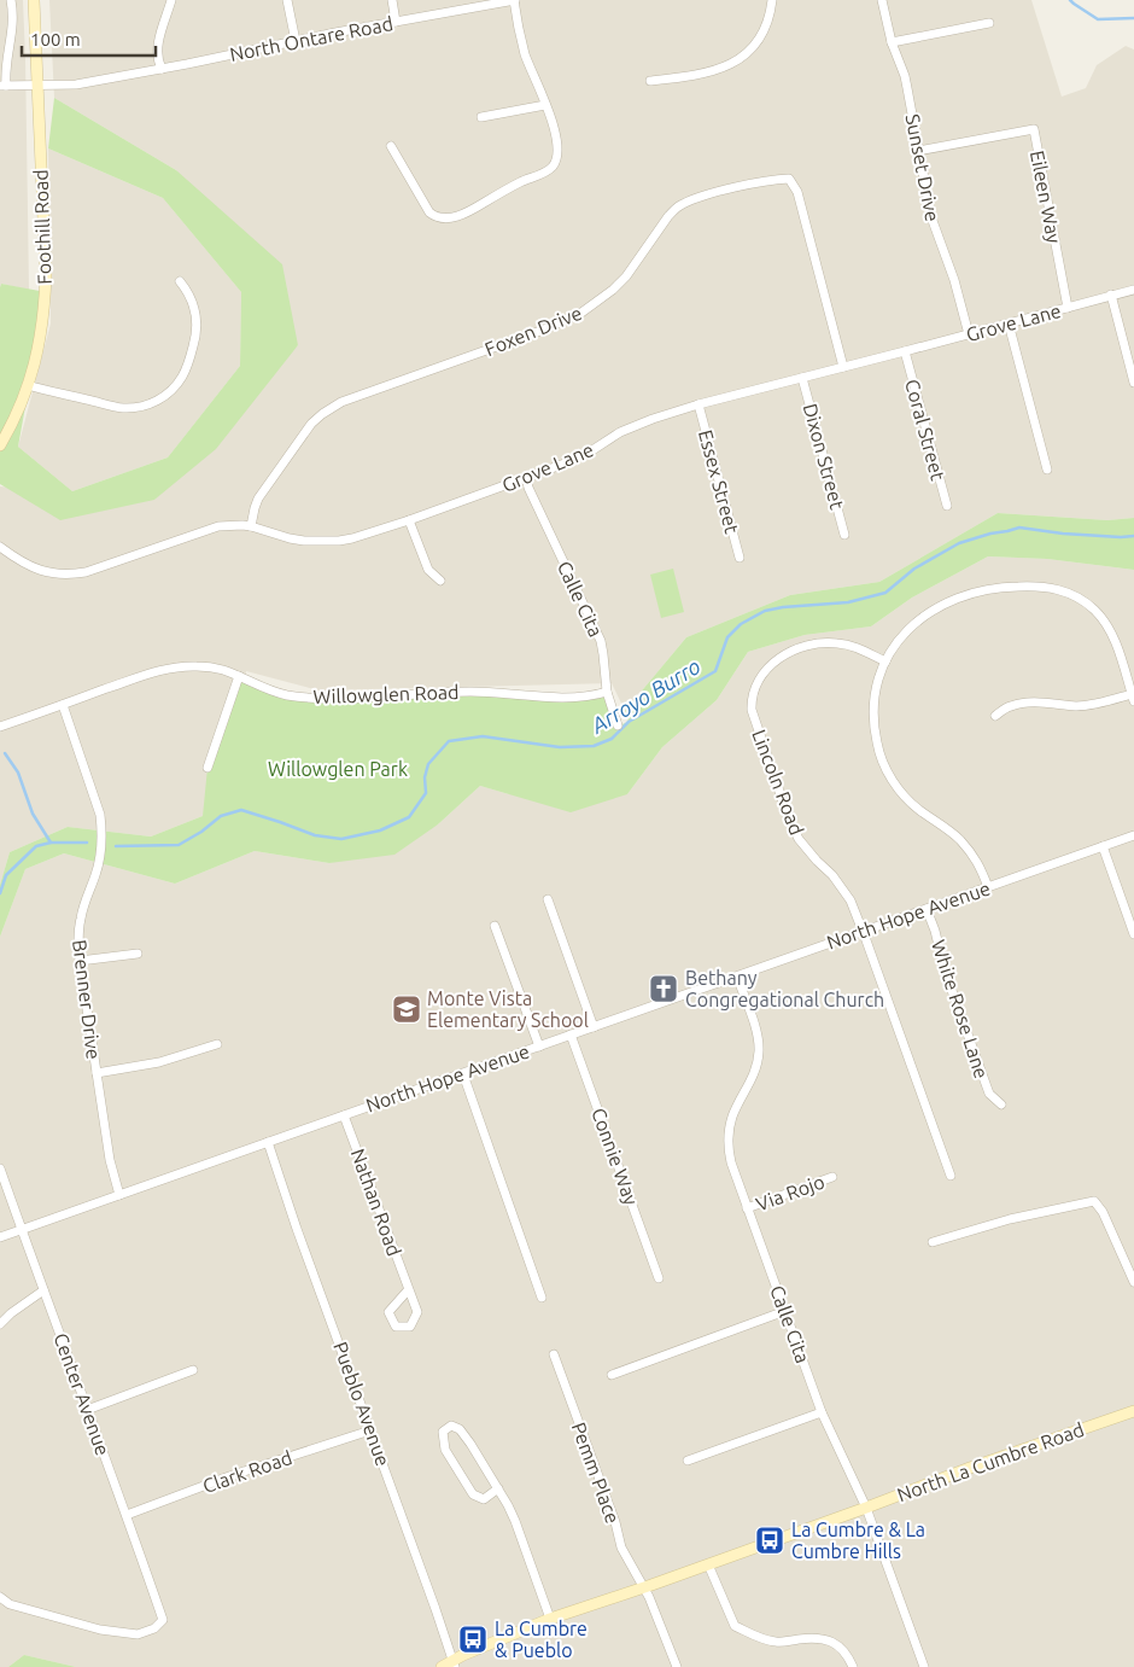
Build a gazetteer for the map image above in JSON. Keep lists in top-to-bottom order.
{
  "streets": {
    "street": [
      "North Ontare Road",
      "Sunset Drive",
      "Eileen Way",
      "Foothill Road",
      "Grove Lane",
      "Foxen Drive",
      "Coral Street",
      "Dixon Street",
      "Essex Street",
      "Calle Cita",
      "Willowglen Road",
      "Lincoln Road",
      "North Hope Avenue",
      "Brenner Drive",
      "White Rose Lane",
      "Connie Way",
      "Via Rojo",
      "Nathan Road",
      "Center Avenue",
      "Pueblo Avenue",
      "North La Cumbre Road",
      "Clark Road",
      "Pemm Place"
    ]
  },
  "crossings": [
    ["North Ontare Road", "Foothill Road"],
    ["Sunset Drive", "Eileen Way"],
    ["Sunset Drive", "Grove Lane"],
    ["Eileen Way", "Grove Lane"],
    ["Grove Lane", "Foxen Drive"],
    ["Grove Lane", "Coral Street"],
    ["Grove Lane", "Dixon Street"],
    ["Grove Lane", "Essex Street"],
    ["Grove Lane", "Calle Cita"],
    ["Calle Cita", "Willowglen Road"],
    ["Calle Cita", "North Hope Avenue"],
    ["Calle Cita", "Via Rojo"],
    ["Calle Cita", "North La Cumbre Road"],
    ["Willowglen Road", "Brenner Drive"],
    ["Lincoln Road", "North Hope Avenue"],
    ["North Hope Avenue", "Brenner Drive"],
    ["North Hope Avenue", "White Rose Lane"],
    ["North Hope Avenue", "Connie Way"],
    ["North Hope Avenue", "Nathan Road"],
    ["North Hope Avenue", "Center Avenue"],
    ["North Hope Avenue", "Pueblo Avenue"],
    ["Center Avenue", "Clark Road"],
    ["Pueblo Avenue", "North La Cumbre Road"],
    ["Pueblo Avenue", "Clark Road"],
    ["North La Cumbre Road", "Pemm Place"]
  ],
  "water": ["Arroyo Burro"],
  "parks": ["Willowglen Park"],
  "places": {
    "church": ["Bethany Congregational Church"],
    "school or university": ["Monte Vista Elementary School"],
    "bus stop": ["La Cumbre & La Cumbre Hills", "La Cumbre & Pueblo"]
  },
  "scale_bar": "100 m"
}
